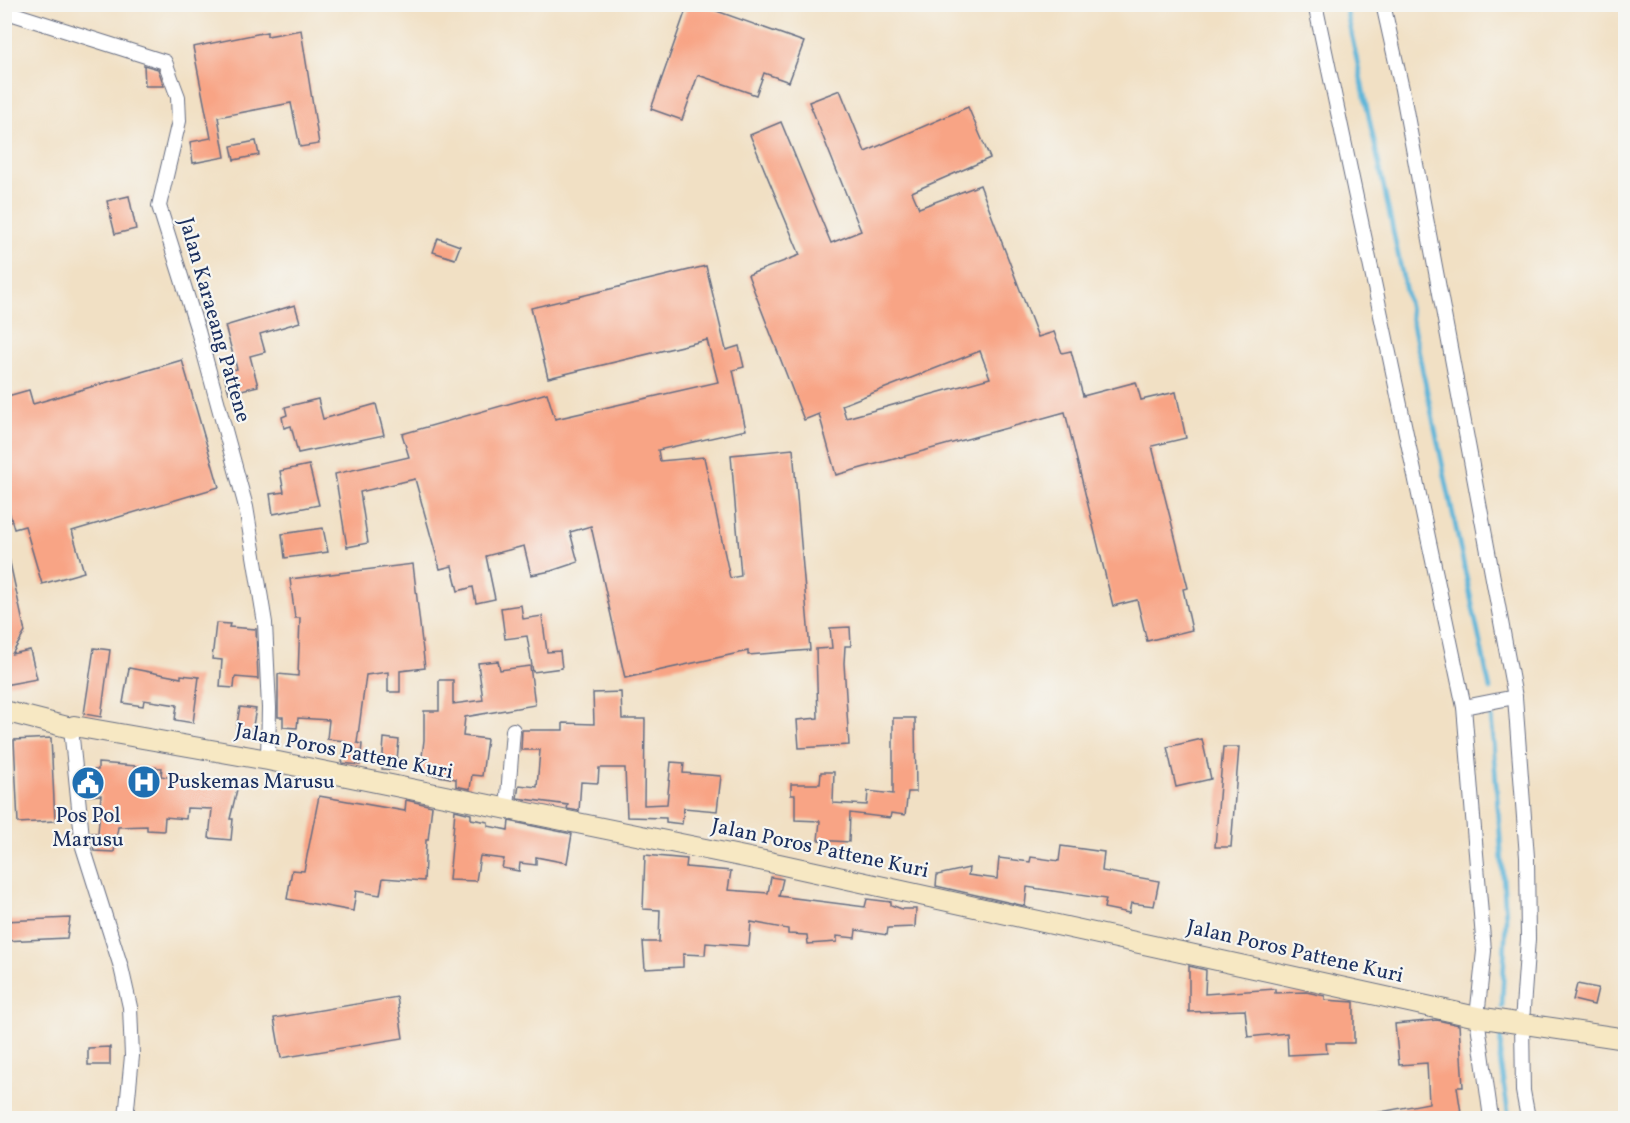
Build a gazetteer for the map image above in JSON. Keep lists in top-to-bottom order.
{
  "streets": {
    "street": ["Jalan Karaeang Pattene", "Jalan Poros Pattene Kuri"]
  },
  "crossings": [
    ["Jalan Karaeang Pattene", "Jalan Poros Pattene Kuri"]
  ],
  "places": {
    "hospital": ["Puskemas Marusu"],
    "public building": ["Pos Pol Marusu"]
  }
}
